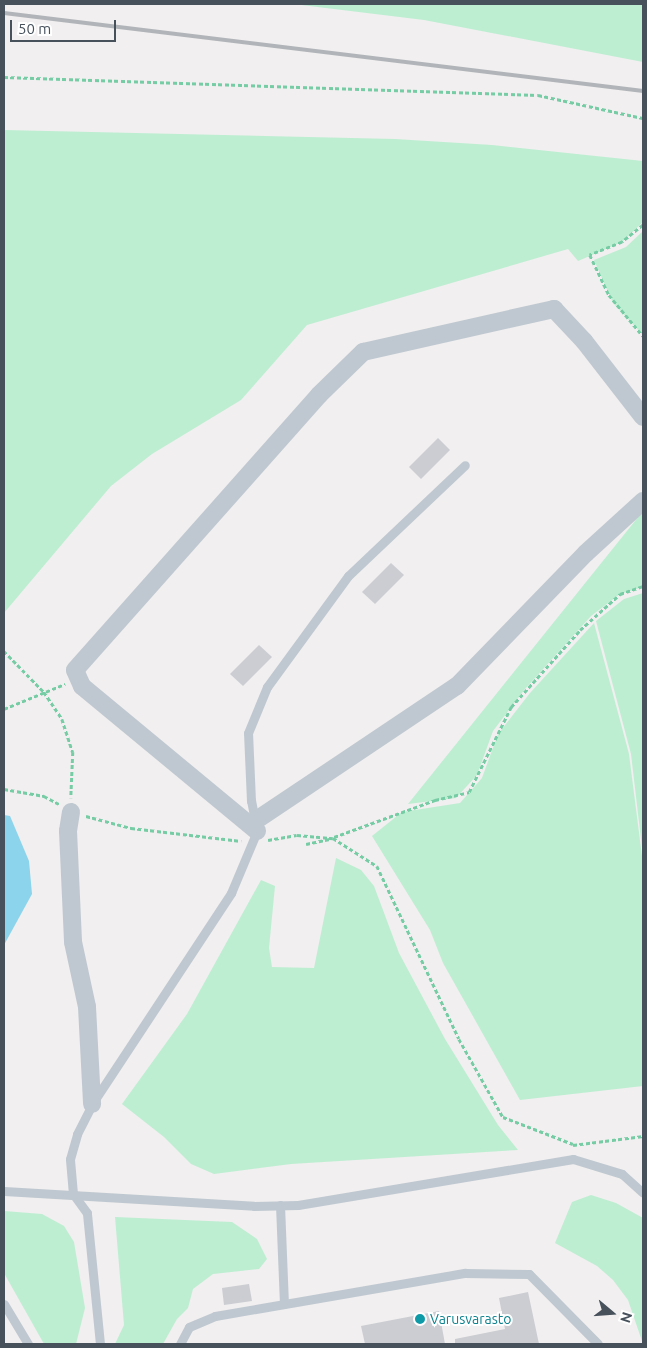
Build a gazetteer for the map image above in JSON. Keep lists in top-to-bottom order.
{
  "places": ["Varusvarasto"],
  "scale_bar": "50 m",
  "north": "right"
}
